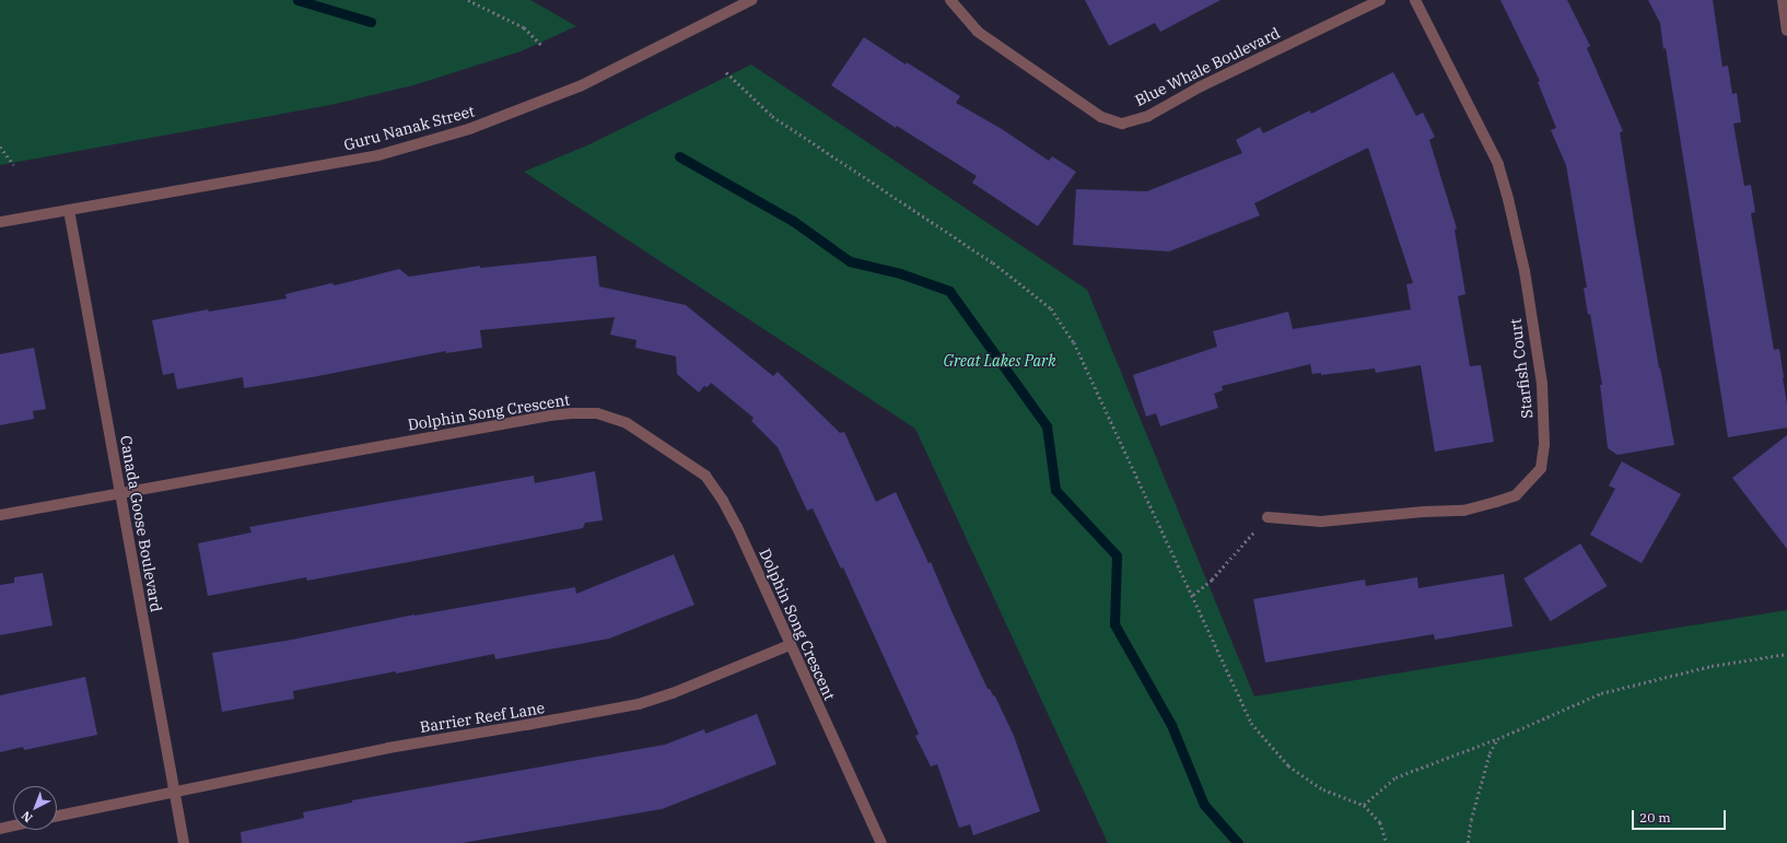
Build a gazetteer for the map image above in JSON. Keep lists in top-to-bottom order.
{
  "streets": {
    "street": [
      "Blue Whale Boulevard",
      "Guru Nanak Street",
      "Starfish Court",
      "Dolphin Song Crescent",
      "Canada Goose Boulevard",
      "Barrier Reef Lane"
    ]
  },
  "crossings": [
    ["Guru Nanak Street", "Canada Goose Boulevard"],
    ["Dolphin Song Crescent", "Canada Goose Boulevard"],
    ["Dolphin Song Crescent", "Barrier Reef Lane"],
    ["Canada Goose Boulevard", "Barrier Reef Lane"]
  ],
  "parks": ["Great Lakes Park"],
  "scale_bar": "20 m",
  "north": "bottom left"
}
